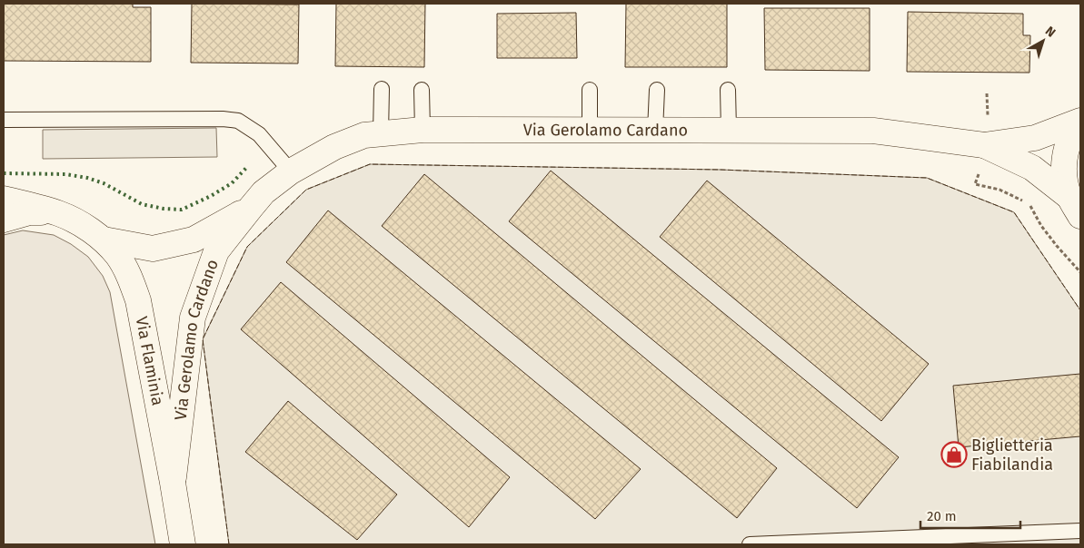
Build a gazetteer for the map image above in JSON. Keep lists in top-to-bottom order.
{
  "streets": {
    "main road": ["Via Gerolamo Cardano", "Via Flaminia"]
  },
  "crossings": [
    ["Via Gerolamo Cardano", "Via Flaminia"]
  ],
  "places": {
    "shop": ["Biglietteria Fiabilandia"]
  },
  "scale_bar": "20 m",
  "north": "top right"
}
